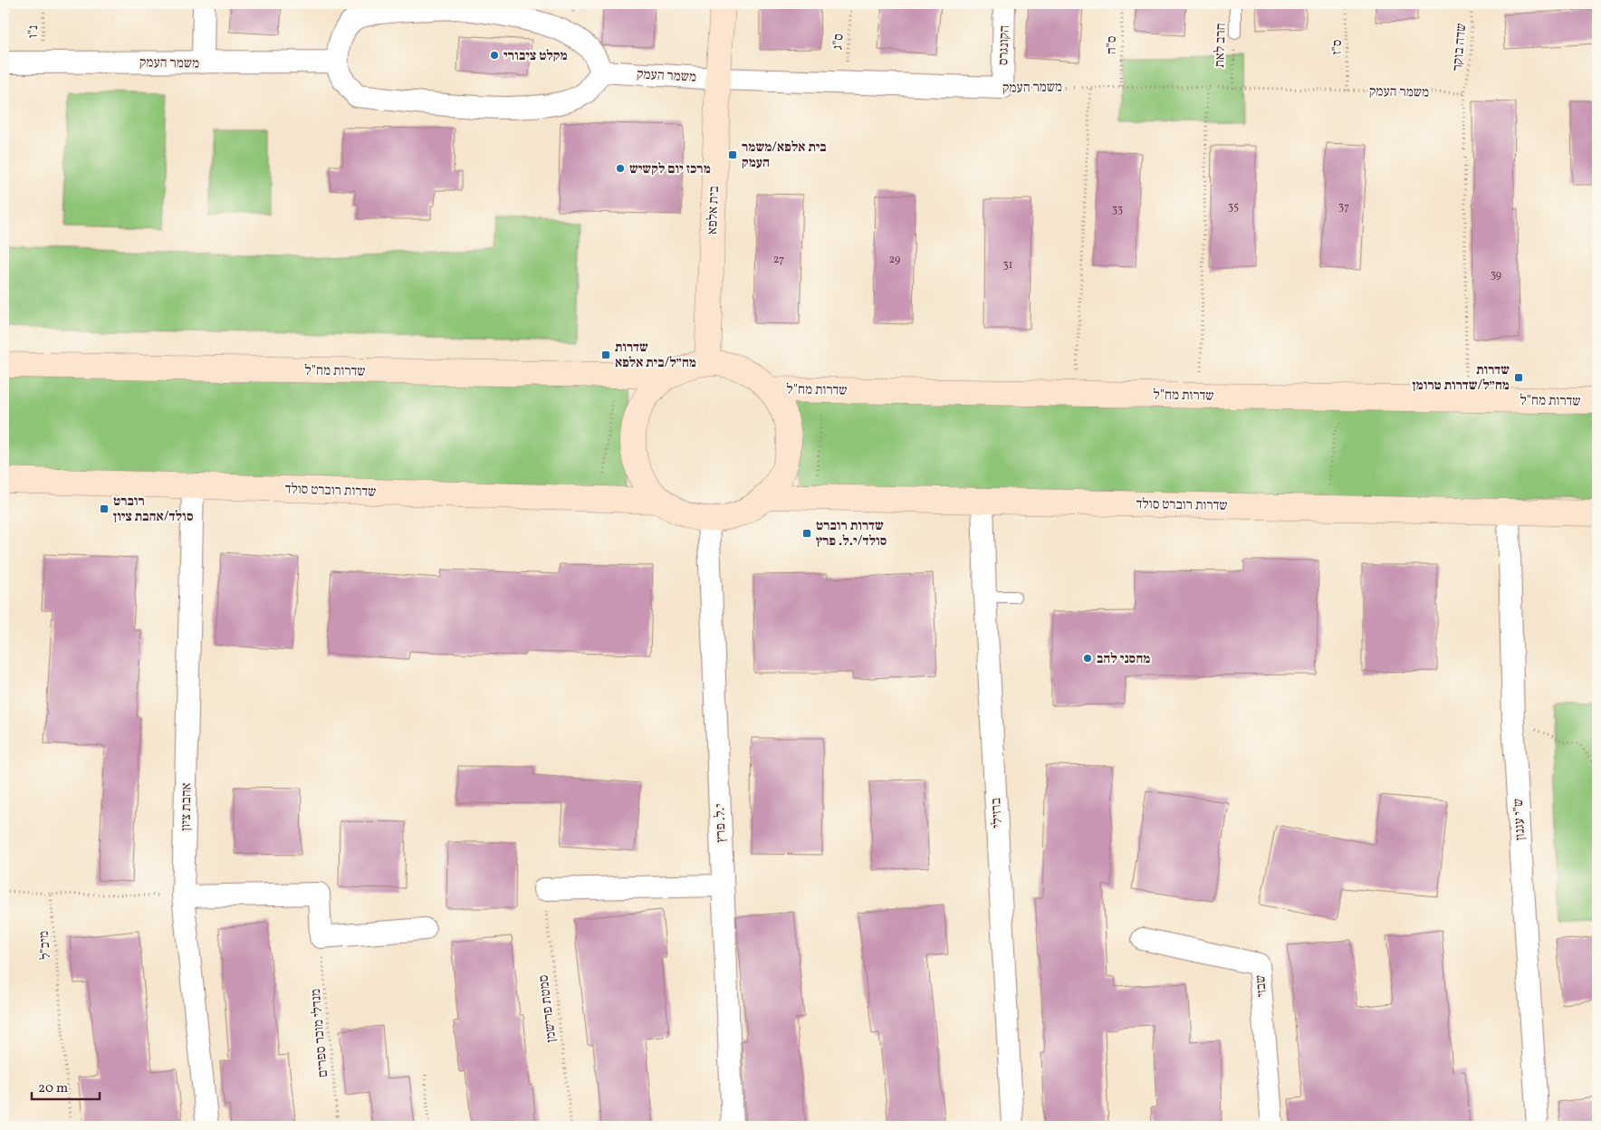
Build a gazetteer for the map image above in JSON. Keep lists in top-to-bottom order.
{
  "streets": {
    "street": [
      "הקונגרס",
      "משמר העמק",
      "בית אלפא",
      "שדרות מח\"ל",
      "שדרות רוברט סולד",
      "אהבת ציון",
      "ברזילי",
      "ש\"י עגנון",
      "י.ל. פרץ",
      "שבזי"
    ],
    "lane": ["חרב לאת"],
    "path": [
      "נ\"ו",
      "ס\"ג",
      "ס\"ה",
      "ס\"ז",
      "שדה בוקר",
      "מיכ\"ל",
      "סמטת פרישמן",
      "מנדלי מוכר ספרים"
    ]
  },
  "crossings": [
    ["נ\"ו", "משמר העמק"],
    ["ס\"ג", "משמר העמק"],
    ["הקונגרס", "משמר העמק"],
    ["ס\"ה", "משמר העמק"],
    ["חרב לאת", "משמר העמק"],
    ["ס\"ז", "משמר העמק"],
    ["שדה בוקר", "משמר העמק"],
    ["שדה בוקר", "שדרות מח\"ל"],
    ["משמר העמק", "בית אלפא"],
    ["בית אלפא", "שדרות מח\"ל"],
    ["בית אלפא", "שדרות רוברט סולד"],
    ["בית אלפא", "י.ל. פרץ"],
    ["שדרות מח\"ל", "שדרות רוברט סולד"],
    ["שדרות מח\"ל", "י.ל. פרץ"],
    ["שדרות רוברט סולד", "אהבת ציון"],
    ["שדרות רוברט סולד", "ברזילי"],
    ["שדרות רוברט סולד", "ש\"י עגנון"],
    ["שדרות רוברט סולד", "י.ל. פרץ"]
  ],
  "places": {
    "other": ["מקלט ציבורי", "מרכז יום לקשיש", "מחסני להב"],
    "transit": [
      "בית אלפא/משמר העמק",
      "שדרות מח״ל/בית אלפא",
      "שדרות מח״ל/שדרות טרומן",
      "רוברט סולד/אהבת ציון",
      "שדרות רוברט סולד/י.ל. פרץ"
    ]
  },
  "house_numbers": [
    "35",
    "37",
    "33",
    "27",
    "29",
    "31",
    "39"
  ],
  "scale_bar": "20 m"
}
